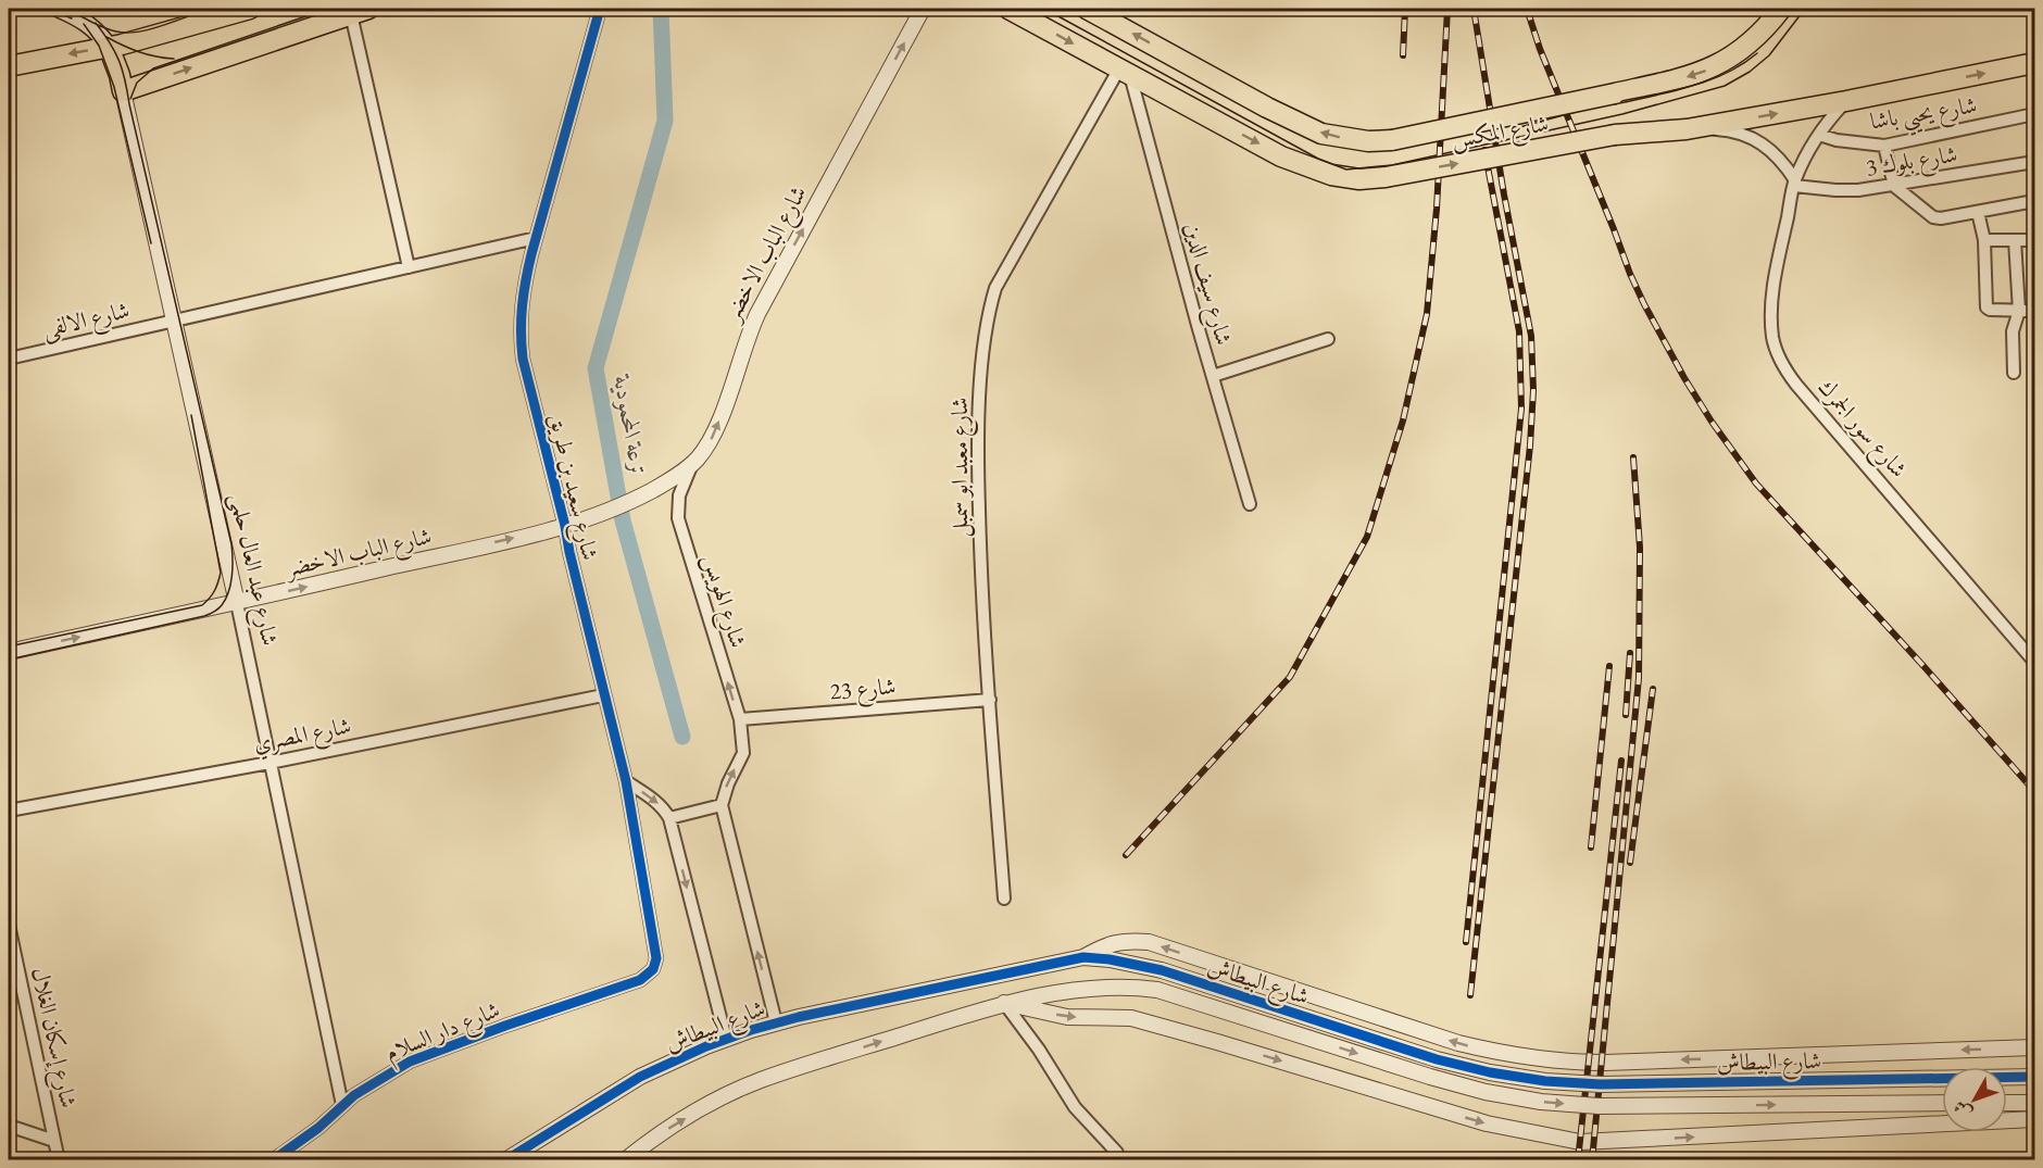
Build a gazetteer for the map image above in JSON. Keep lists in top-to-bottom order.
{
  "streets": {
    "main road": ["شارع المكس", "شارع عبد العال حلمى"],
    "street": [
      "شارع يحيي باشا",
      "شارع بلوك 3",
      "شارع الباب الاخضر",
      "شارع سيف الدين",
      "شارع الالفى",
      "شارع سور الجمرك",
      "شارع معبد ابو سمبل",
      "شارع سعيد بن طريق",
      "شارع الهويس",
      "شارع 23",
      "شارع المصري",
      "شارع البيطاش",
      "شارع دار السلام",
      "شارع إسكان الغلال"
    ]
  },
  "crossings": [
    ["شارع يحيي باشا", "شارع سور الجمرك"],
    ["شارع المكس", "شارع سيف الدين"],
    ["شارع المكس", "شارع سور الجمرك"],
    ["شارع المكس", "شارع معبد ابو سمبل"],
    ["شارع بلوك 3", "شارع سور الجمرك"],
    ["شارع الباب الاخضر", "شارع سعيد بن طريق"],
    ["شارع الباب الاخضر", "شارع عبد العال حلمى"],
    ["شارع الباب الاخضر", "شارع الهويس"],
    ["شارع سيف الدين", "شارع معبد ابو سمبل"],
    ["شارع الالفى", "شارع سعيد بن طريق"],
    ["شارع الالفى", "شارع عبد العال حلمى"],
    ["شارع معبد ابو سمبل", "شارع 23"],
    ["شارع سعيد بن طريق", "شارع المصري"],
    ["شارع سعيد بن طريق", "شارع دار السلام"],
    ["شارع عبد العال حلمى", "شارع المصري"],
    ["شارع عبد العال حلمى", "شارع دار السلام"],
    ["شارع الهويس", "شارع 23"]
  ],
  "one_way": ["شارع الباب الاخضر", "شارع الهويس"],
  "water": ["ترعة المحمودية"],
  "north": "bottom left"
}
